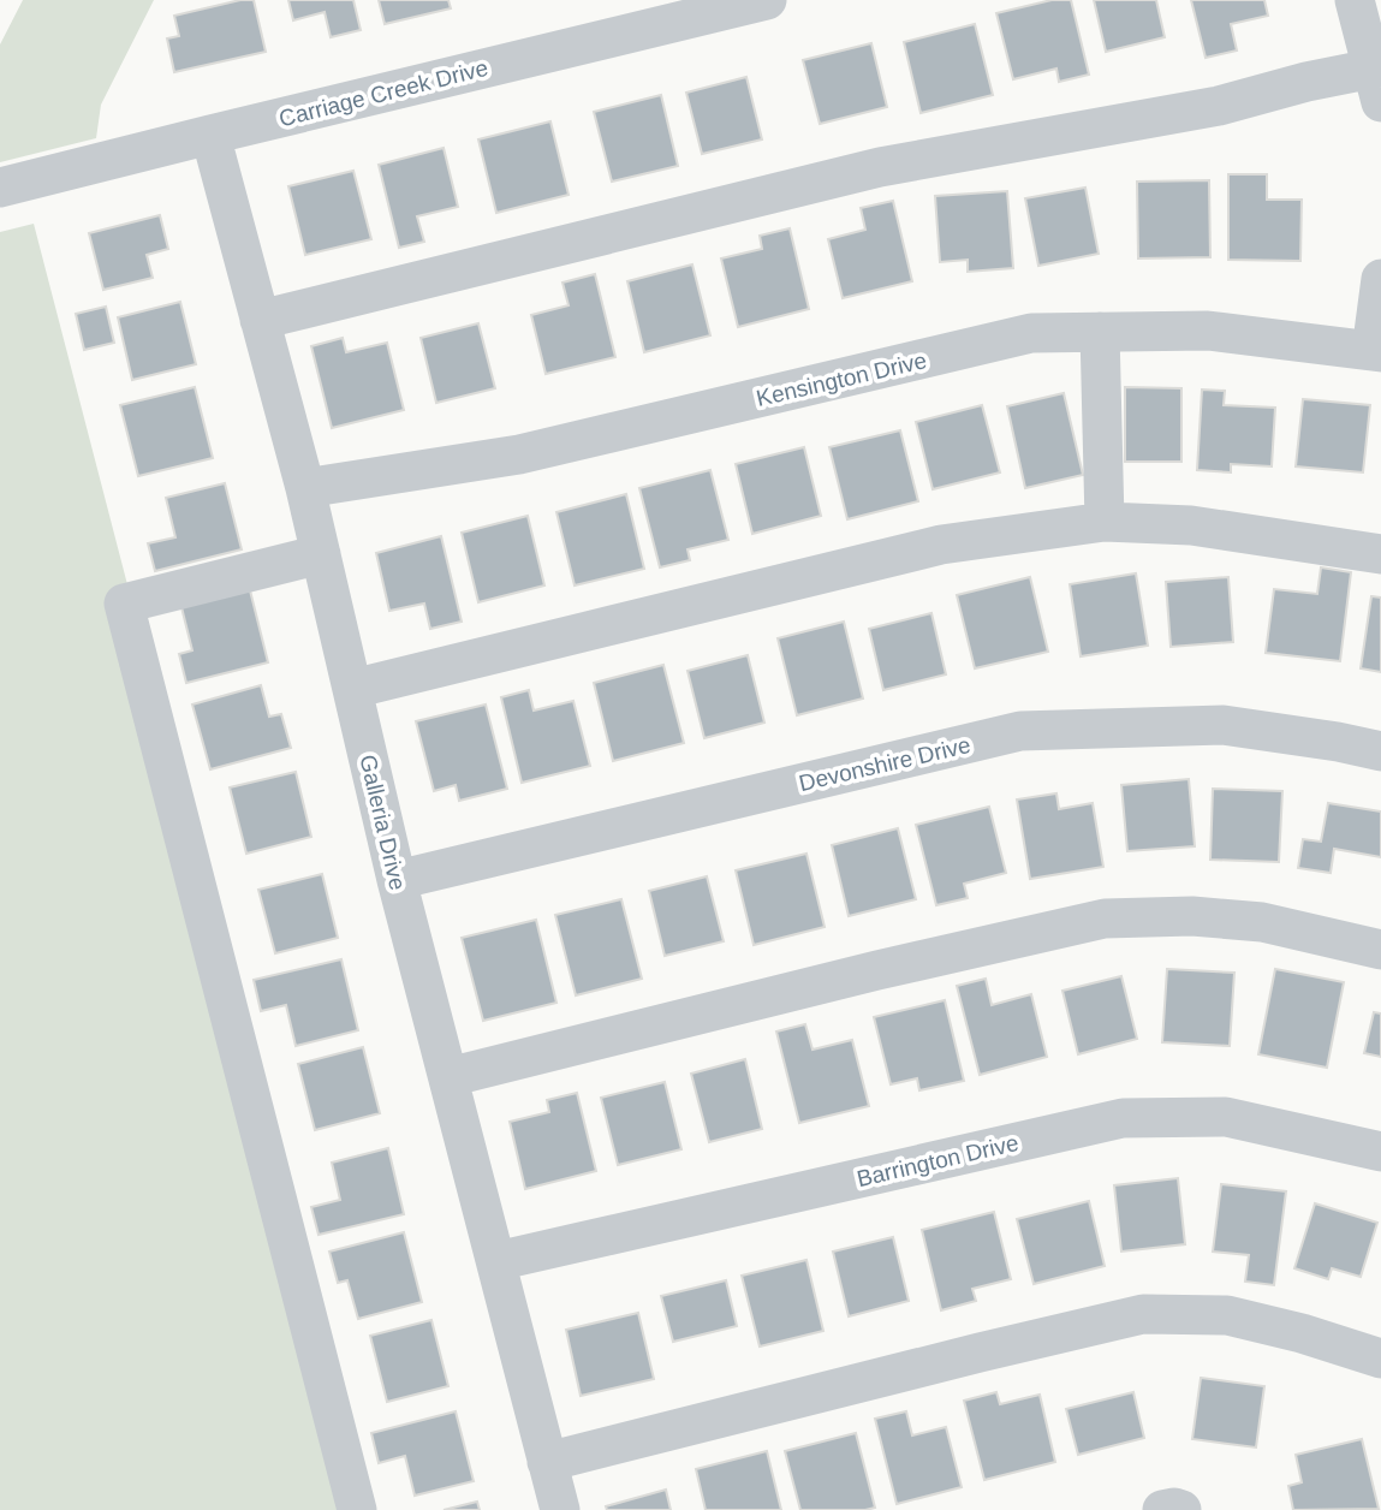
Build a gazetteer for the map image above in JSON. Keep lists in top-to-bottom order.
{
  "streets": {
    "street": [
      "Carriage Creek Drive",
      "Kensington Drive",
      "Devonshire Drive",
      "Galleria Drive",
      "Barrington Drive"
    ]
  },
  "crossings": [
    ["Carriage Creek Drive", "Galleria Drive"],
    ["Kensington Drive", "Galleria Drive"],
    ["Devonshire Drive", "Galleria Drive"],
    ["Galleria Drive", "Barrington Drive"]
  ]
}
